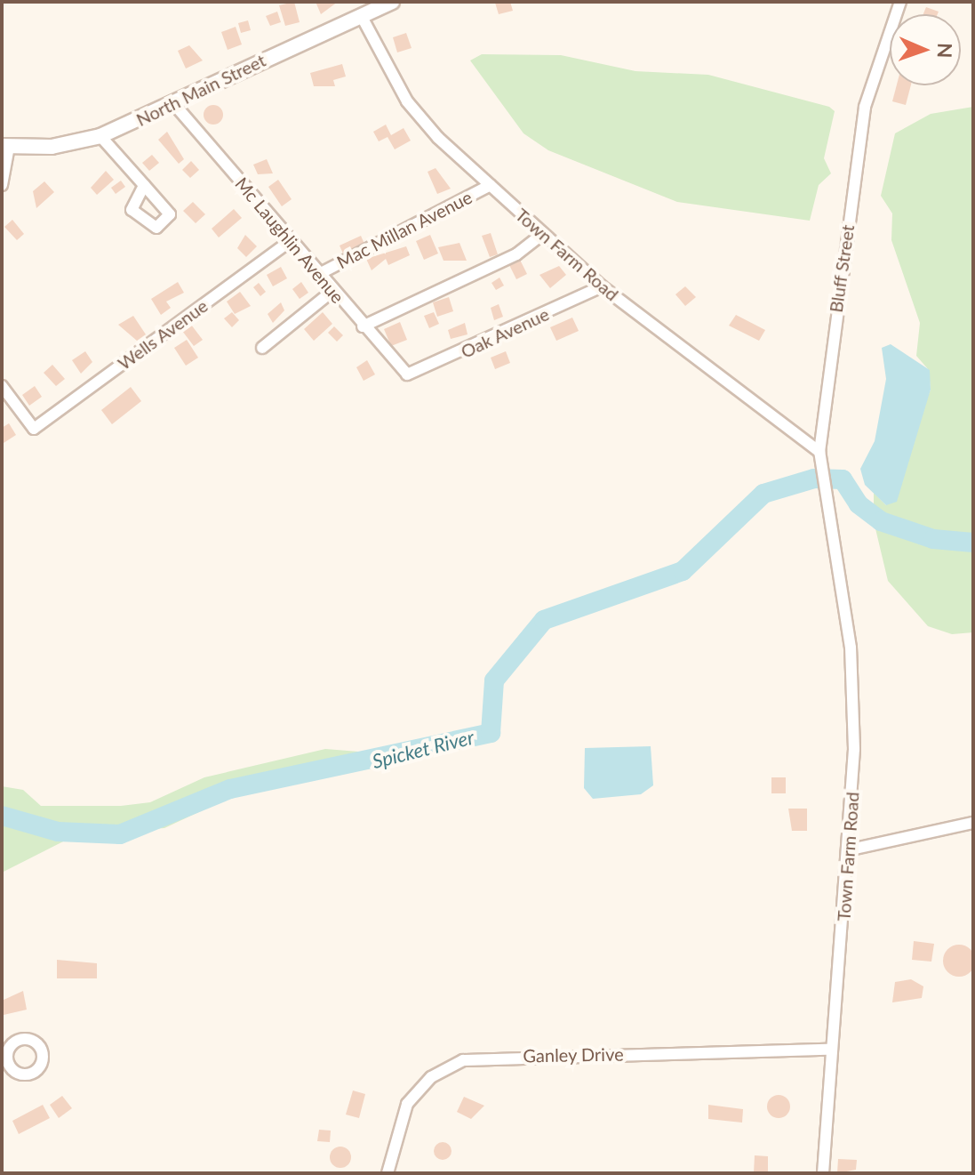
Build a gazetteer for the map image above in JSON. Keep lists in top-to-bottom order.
{
  "streets": {
    "street": [
      "North Main Street",
      "Mac Millan Avenue",
      "Mc Laughlin Avenue",
      "Town Farm Road",
      "Bluff Street",
      "Oak Avenue",
      "Wells Avenue",
      "Ganley Drive"
    ]
  },
  "crossings": [
    ["North Main Street", "Mc Laughlin Avenue"],
    ["North Main Street", "Town Farm Road"],
    ["Mac Millan Avenue", "Mc Laughlin Avenue"],
    ["Mac Millan Avenue", "Town Farm Road"],
    ["Mc Laughlin Avenue", "Oak Avenue"],
    ["Mc Laughlin Avenue", "Wells Avenue"],
    ["Town Farm Road", "Bluff Street"],
    ["Town Farm Road", "Oak Avenue"],
    ["Town Farm Road", "Ganley Drive"]
  ],
  "water": ["Spicket River"],
  "north": "right"
}
